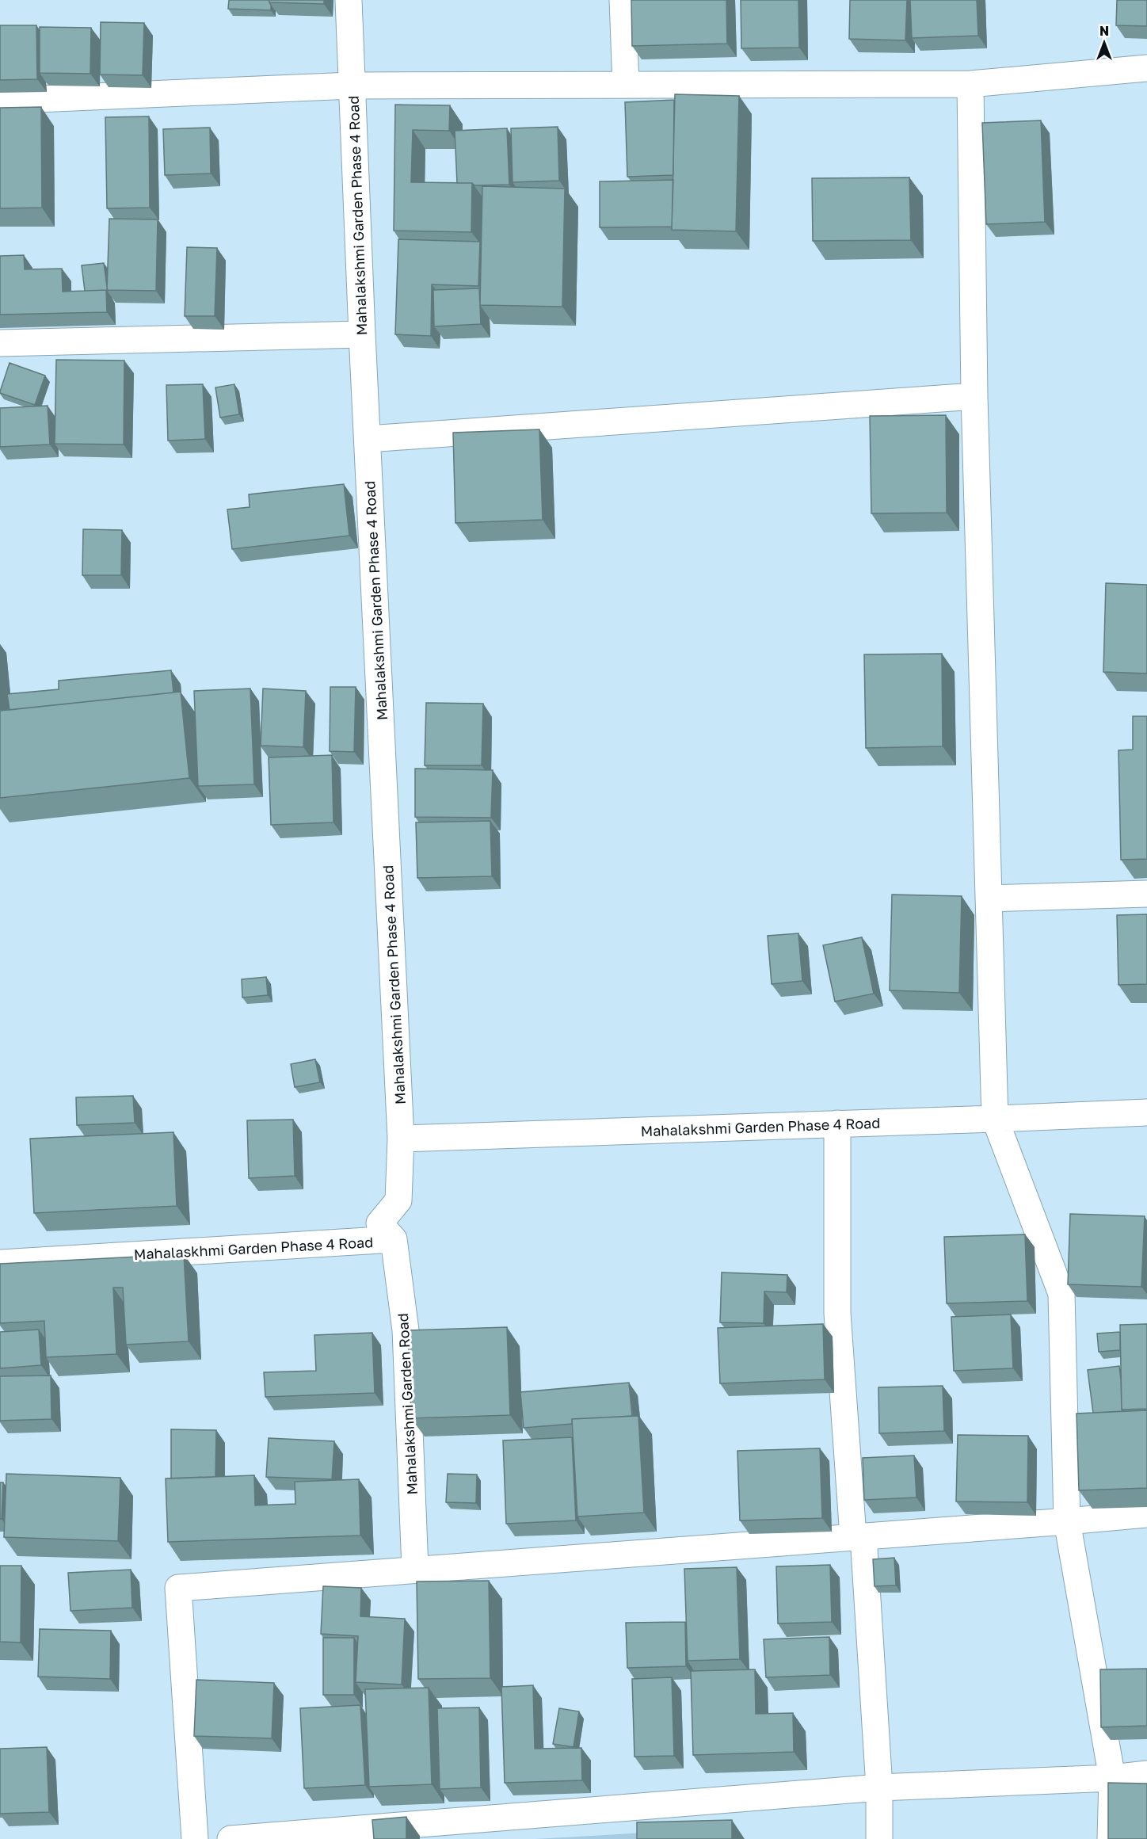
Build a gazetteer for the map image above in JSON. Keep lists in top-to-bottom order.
{
  "streets": {
    "street": ["Mahalakshmi Garden Phase 4 Road", "Mahalaskhmi Garden Phase 4 Road", "Mahalakshmi Garden Road"]
  },
  "crossings": [
    ["Mahalakshmi Garden Phase 4 Road", "Mahalaskhmi Garden Phase 4 Road"],
    ["Mahalaskhmi Garden Phase 4 Road", "Mahalakshmi Garden Road"]
  ],
  "north": "top"
}
